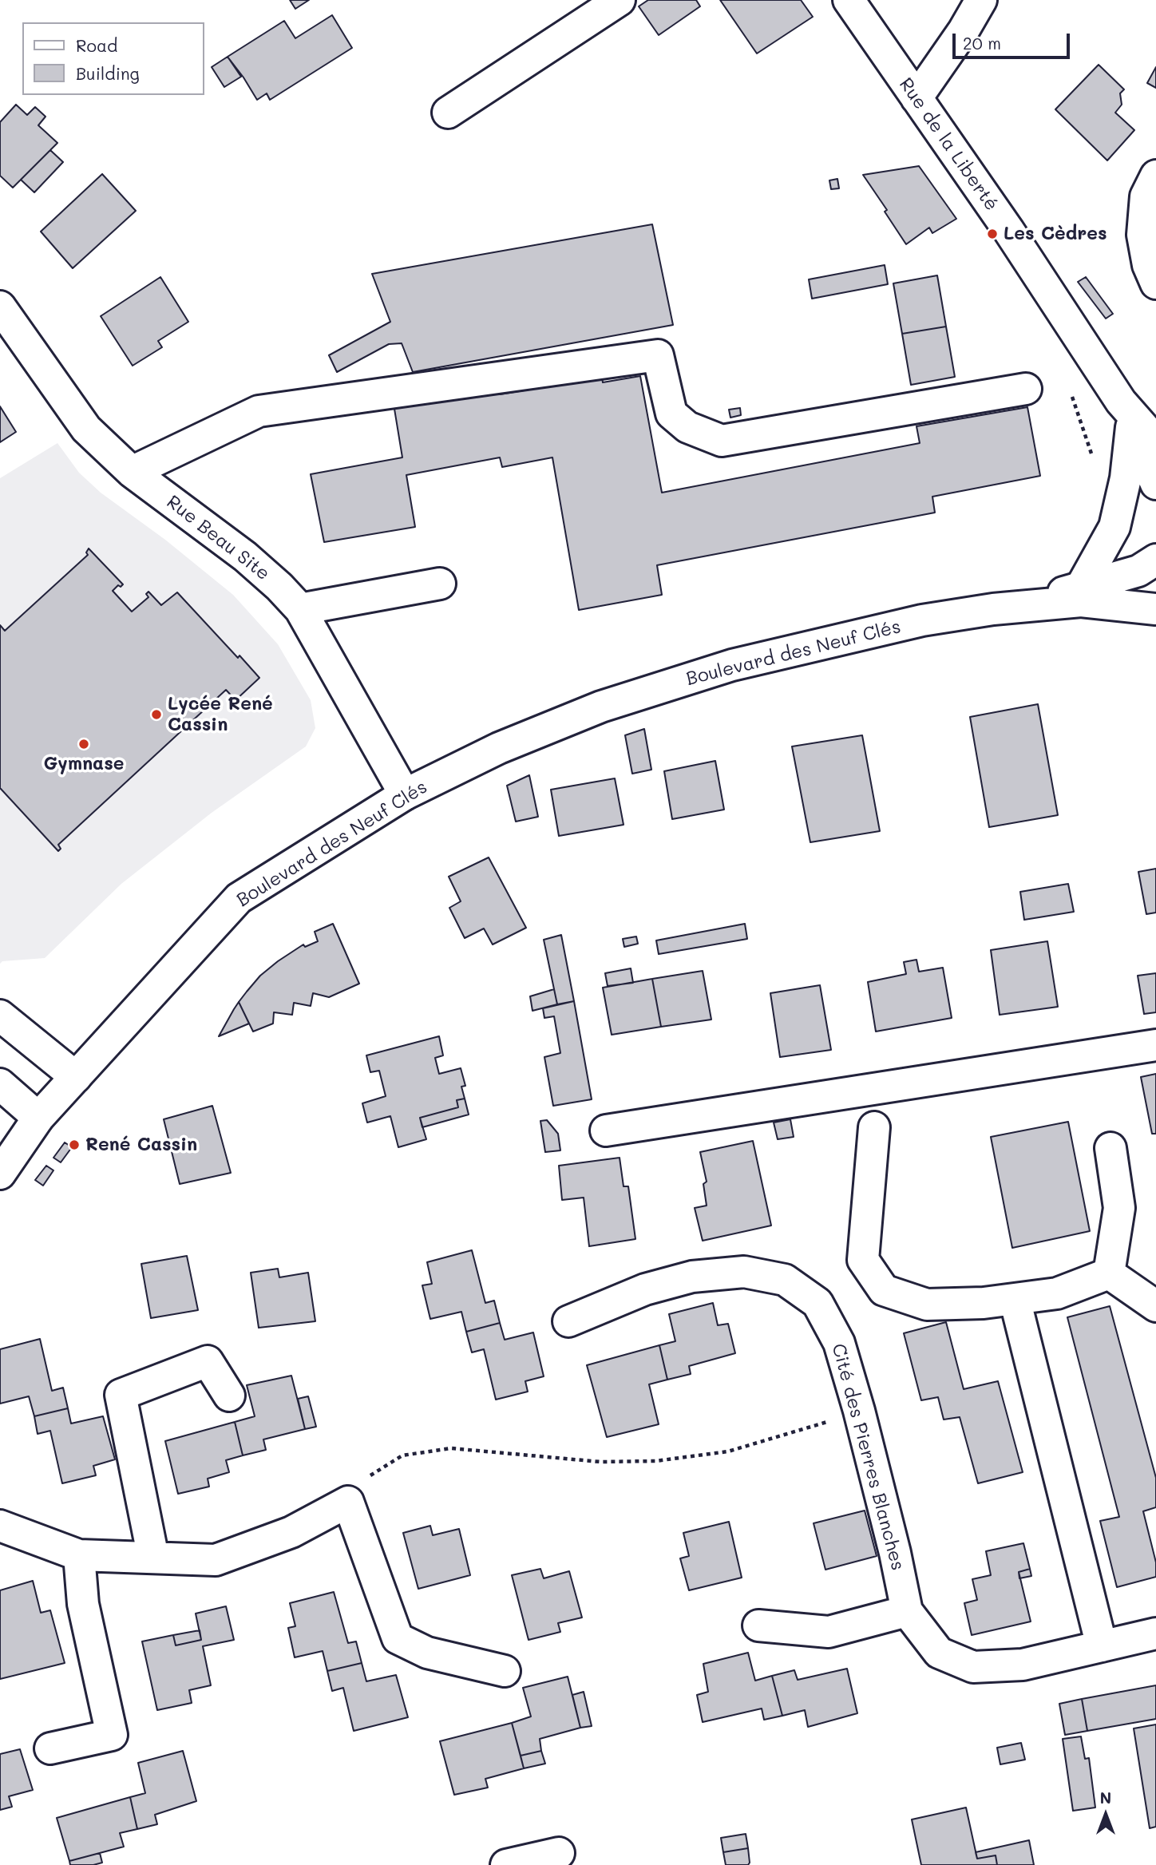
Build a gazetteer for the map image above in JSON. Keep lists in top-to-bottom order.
{
  "streets": {
    "street": [
      "Rue de la Liberté",
      "Rue Beau Site",
      "Boulevard des Neuf Clés",
      "Cité des Pierres Blanches"
    ]
  },
  "crossings": [
    ["Rue Beau Site", "Boulevard des Neuf Clés"]
  ],
  "places": [
    "Les Cèdres",
    "Lycée René Cassin",
    "Gymnase",
    "René Cassin"
  ],
  "legend": ["Road", "Building"],
  "scale_bar": "20 m",
  "north": "top"
}
